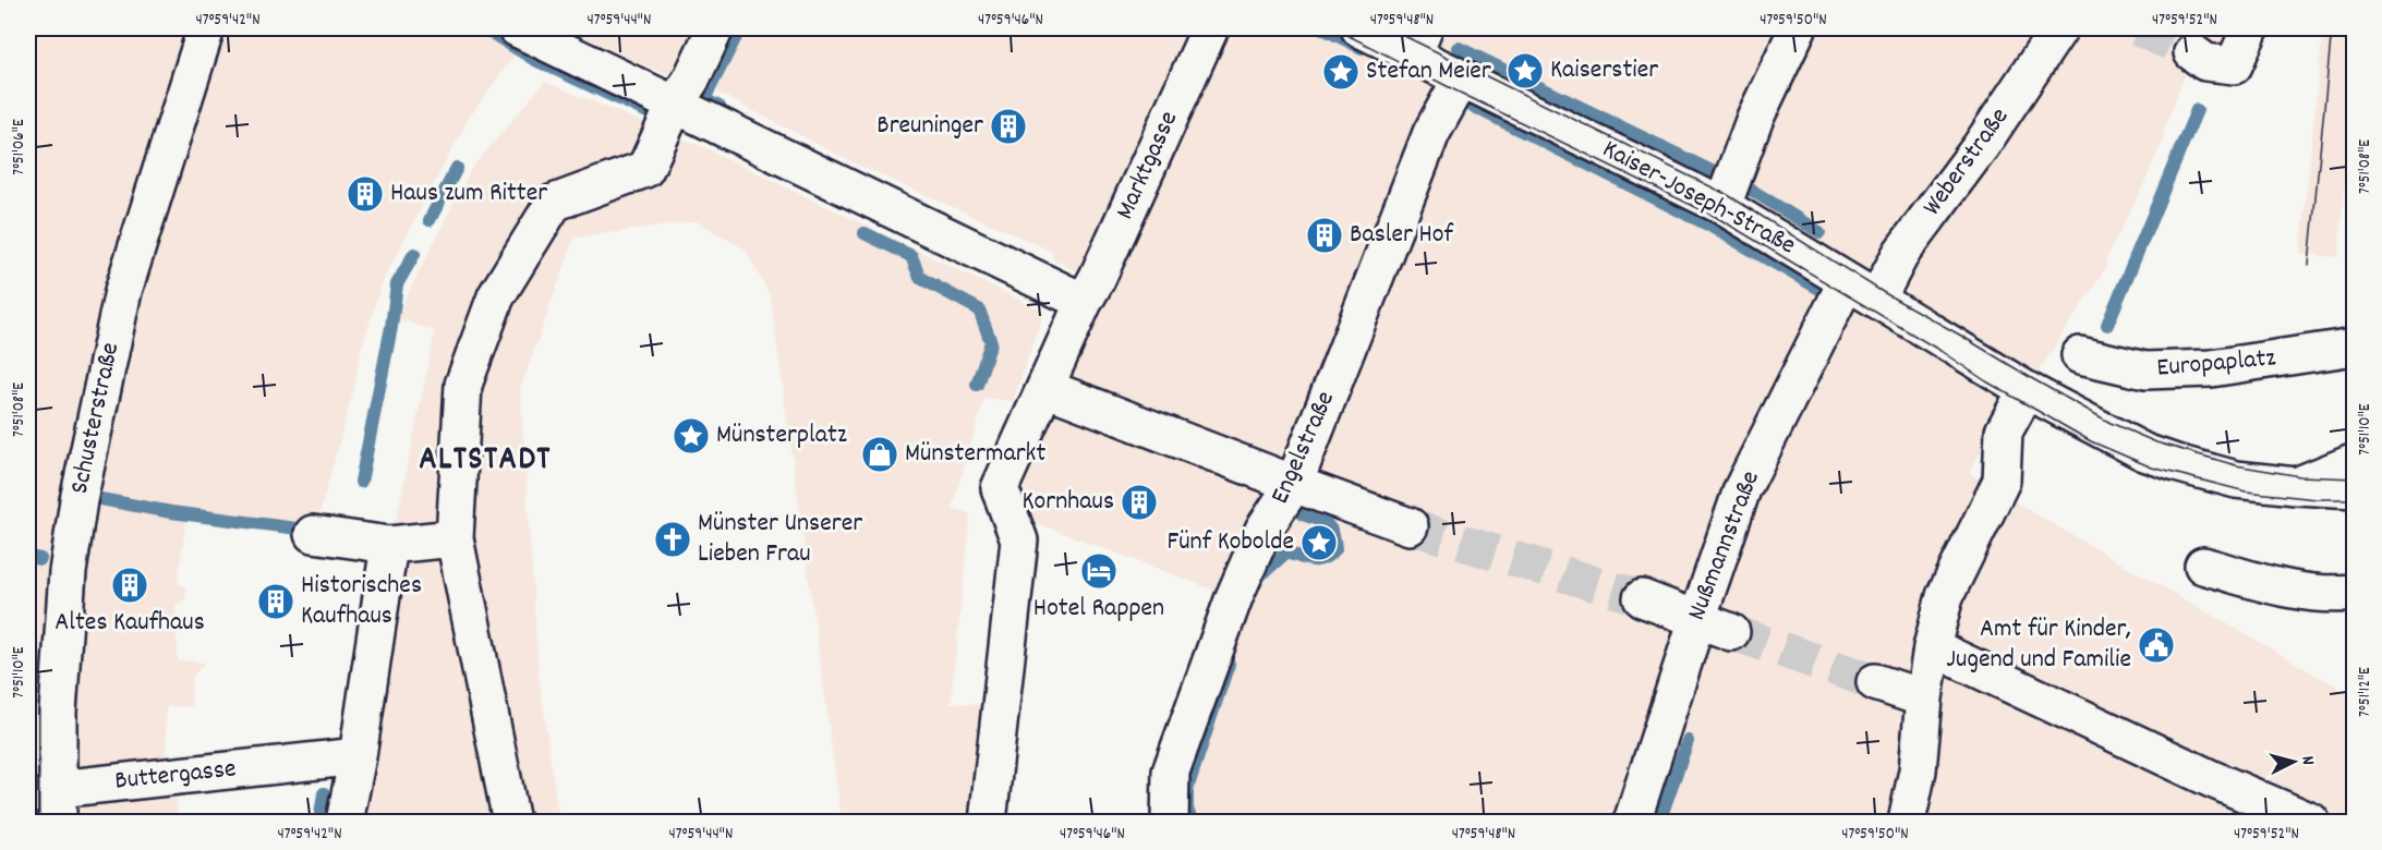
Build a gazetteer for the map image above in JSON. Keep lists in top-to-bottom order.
{
  "streets": {
    "street": [
      "Weberstraße",
      "Marktgasse",
      "Kaiser-Joseph-Straße",
      "Europaplatz",
      "Schusterstraße",
      "Engelstraße",
      "Nußmannstraße",
      "Buttergasse"
    ]
  },
  "crossings": [
    ["Weberstraße", "Kaiser-Joseph-Straße"],
    ["Kaiser-Joseph-Straße", "Engelstraße"],
    ["Kaiser-Joseph-Straße", "Nußmannstraße"],
    ["Schusterstraße", "Buttergasse"]
  ],
  "districts": ["ALTSTADT"],
  "places": {
    "place": [
      "Kaiserstier",
      "Stefan Meier",
      "Münsterplatz",
      "Fünf Kobolde"
    ],
    "building": [
      "Breuninger",
      "Haus zum Ritter",
      "Basler Hof",
      "Kornhaus",
      "Altes Kaufhaus",
      "Historisches Kaufhaus"
    ],
    "shop": ["Münstermarkt"],
    "church": ["Münster Unserer Lieben Frau"],
    "hotel": ["Hotel Rappen"],
    "public building": ["Amt für Kinder, Jugend und Familie"]
  },
  "north": "right",
  "coordinates": [
    "47°59'42\"N",
    "47°59'44\"N",
    "47°59'46\"N",
    "47°59'48\"N",
    "47°59'50\"N",
    "47°59'52\"N",
    "7°51'06\"E",
    "7°51'08\"E",
    "7°51'10\"E",
    "7°51'12\"E"
  ]
}
